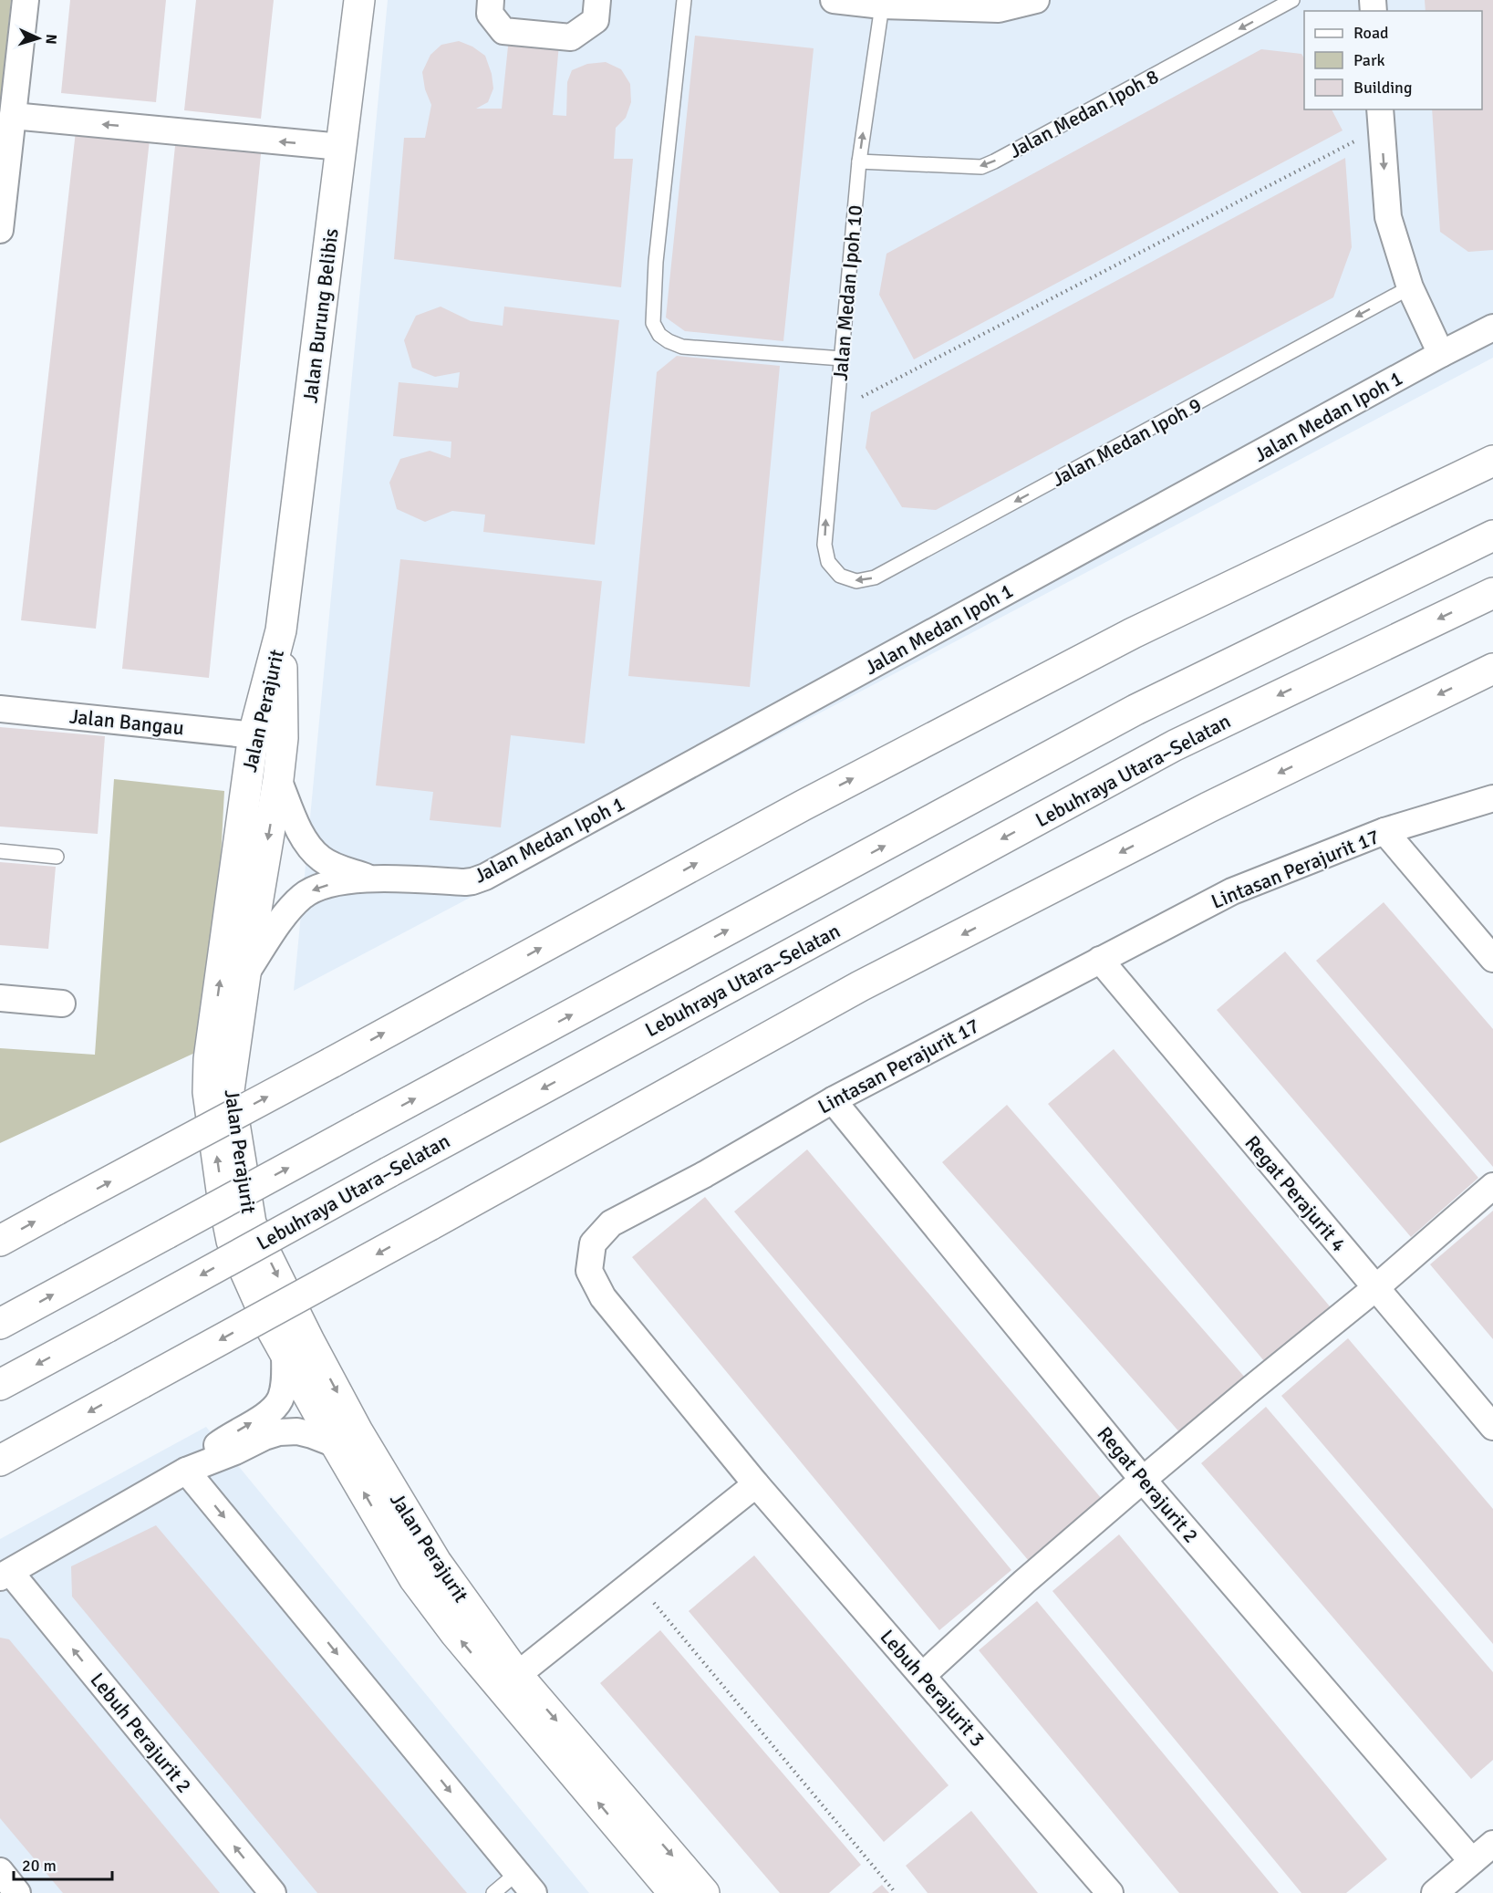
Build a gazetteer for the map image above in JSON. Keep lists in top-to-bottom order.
{
  "streets": {
    "main road": ["Jalan Burung Belibis", "Jalan Perajurit", "Lebuhraya Utara–Selatan"],
    "street": [
      "Jalan Medan Ipoh 1",
      "Jalan Bangau",
      "Lintasan Perajurit 17",
      "Regat Perajurit 4",
      "Regat Perajurit 2",
      "Lebuh Perajurit 3",
      "Lebuh Perajurit 2"
    ],
    "lane": ["Jalan Medan Ipoh 8", "Jalan Medan Ipoh 10", "Jalan Medan Ipoh 9"]
  },
  "crossings": [
    ["Jalan Medan Ipoh 8", "Jalan Medan Ipoh 10"],
    ["Jalan Medan Ipoh 10", "Jalan Medan Ipoh 9"],
    ["Jalan Burung Belibis", "Jalan Perajurit"],
    ["Jalan Medan Ipoh 1", "Jalan Perajurit"],
    ["Jalan Perajurit", "Jalan Bangau"],
    ["Lintasan Perajurit 17", "Regat Perajurit 4"],
    ["Lintasan Perajurit 17", "Regat Perajurit 2"],
    ["Lintasan Perajurit 17", "Lebuh Perajurit 3"]
  ],
  "one_way": ["Jalan Medan Ipoh 8", "Jalan Medan Ipoh 10", "Jalan Medan Ipoh 9"],
  "legend": ["Road", "Park", "Building"],
  "scale_bar": "20 m",
  "north": "right"
}
